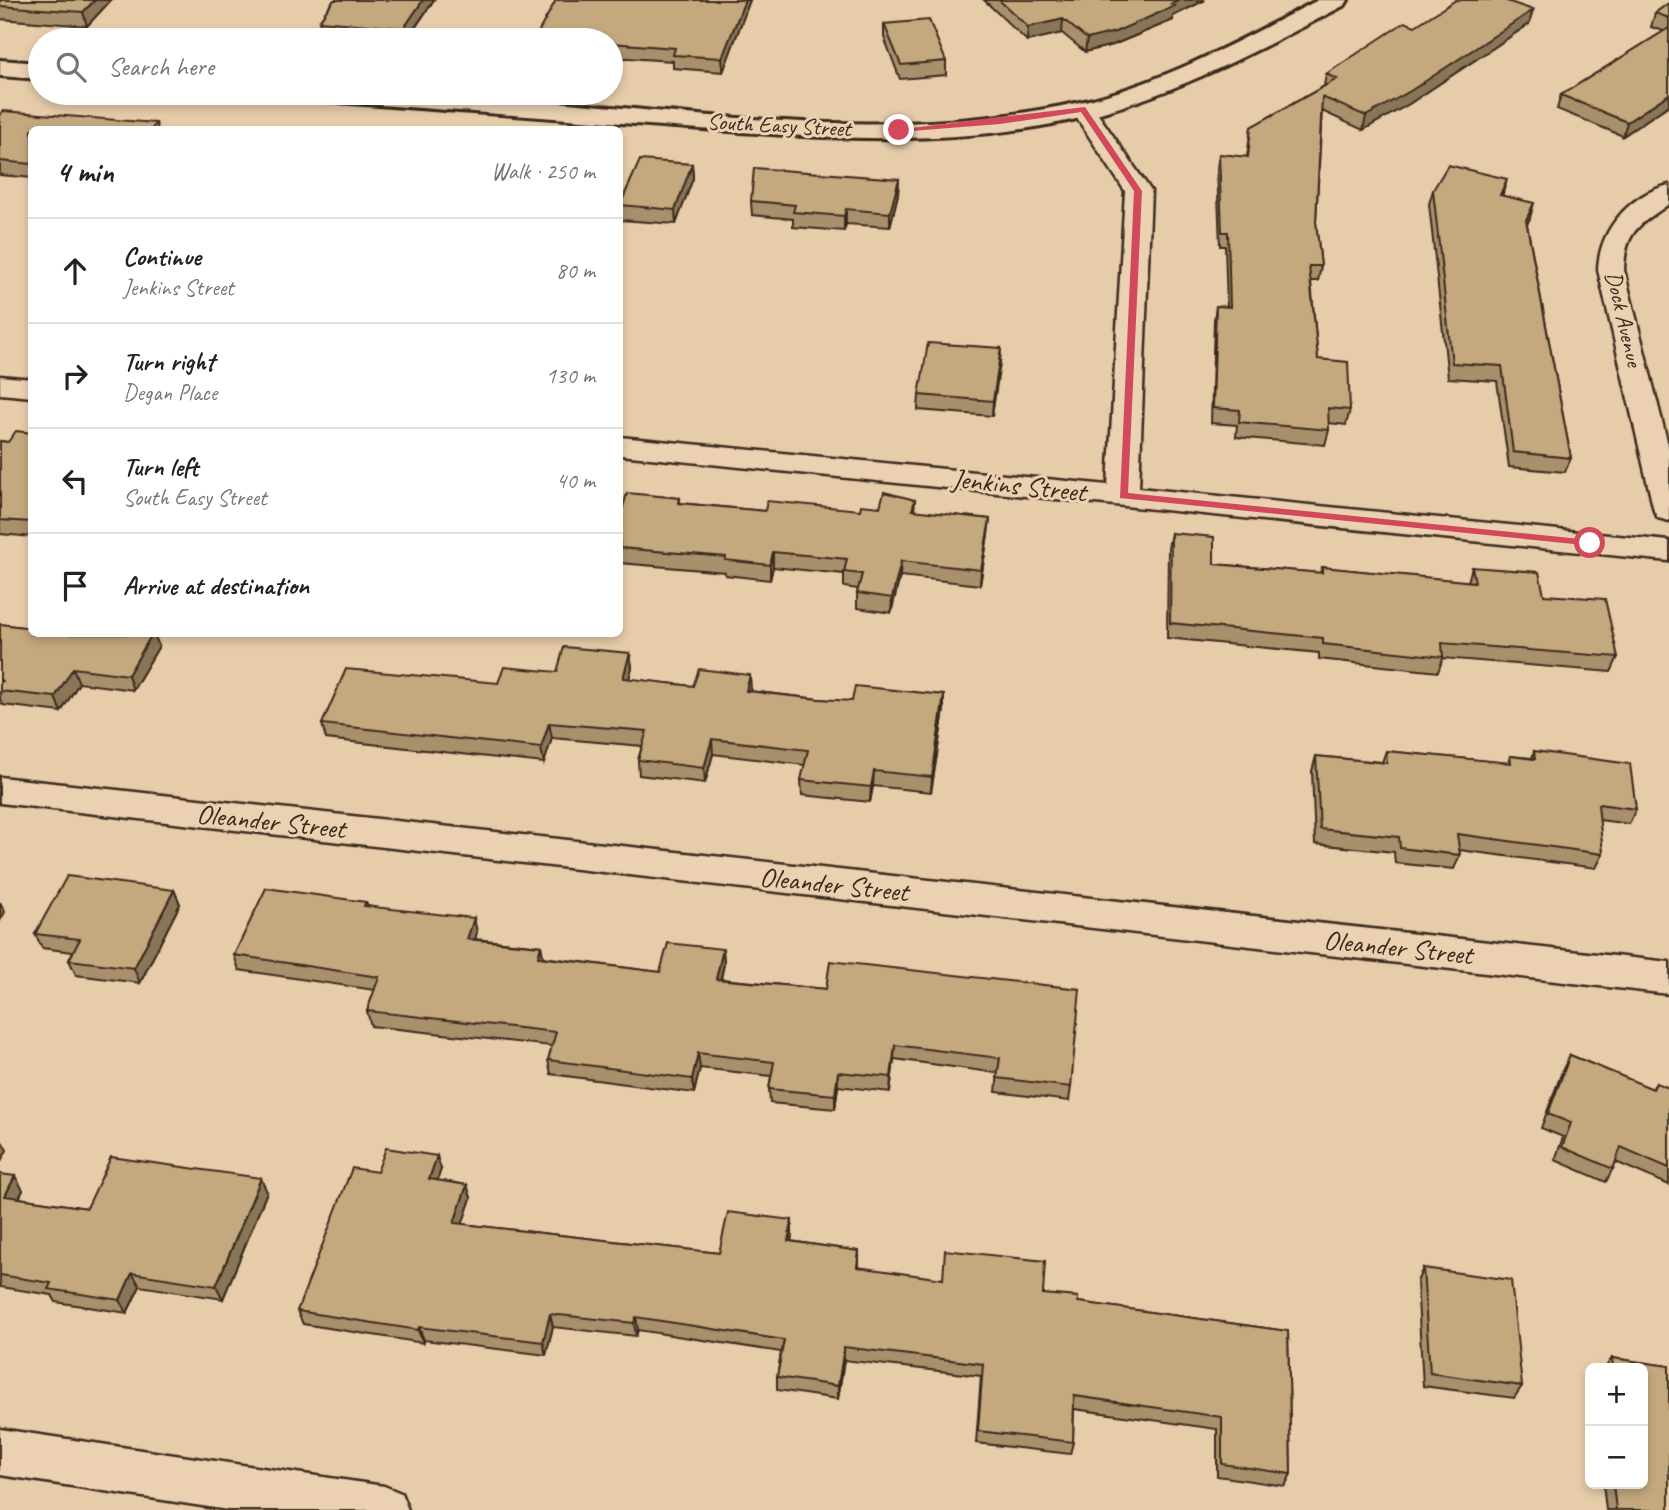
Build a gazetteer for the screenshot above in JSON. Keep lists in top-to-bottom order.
{
  "streets": {
    "street": [
      "South Easy Street",
      "Dock Avenue",
      "Jenkins Street",
      "Oleander Street"
    ]
  },
  "page": {
    "search": "Search here",
    "heading": ["4 min", "Walk · 250 m"],
    "list": [
      ["Continue", "Jenkins Street", "80 m"],
      ["Turn right", "Degan Place", "130 m"],
      ["Turn left", "South Easy Street", "40 m"],
      "Arrive at destination"
    ],
    "map_buttons": ["+", "−"]
  }
}
